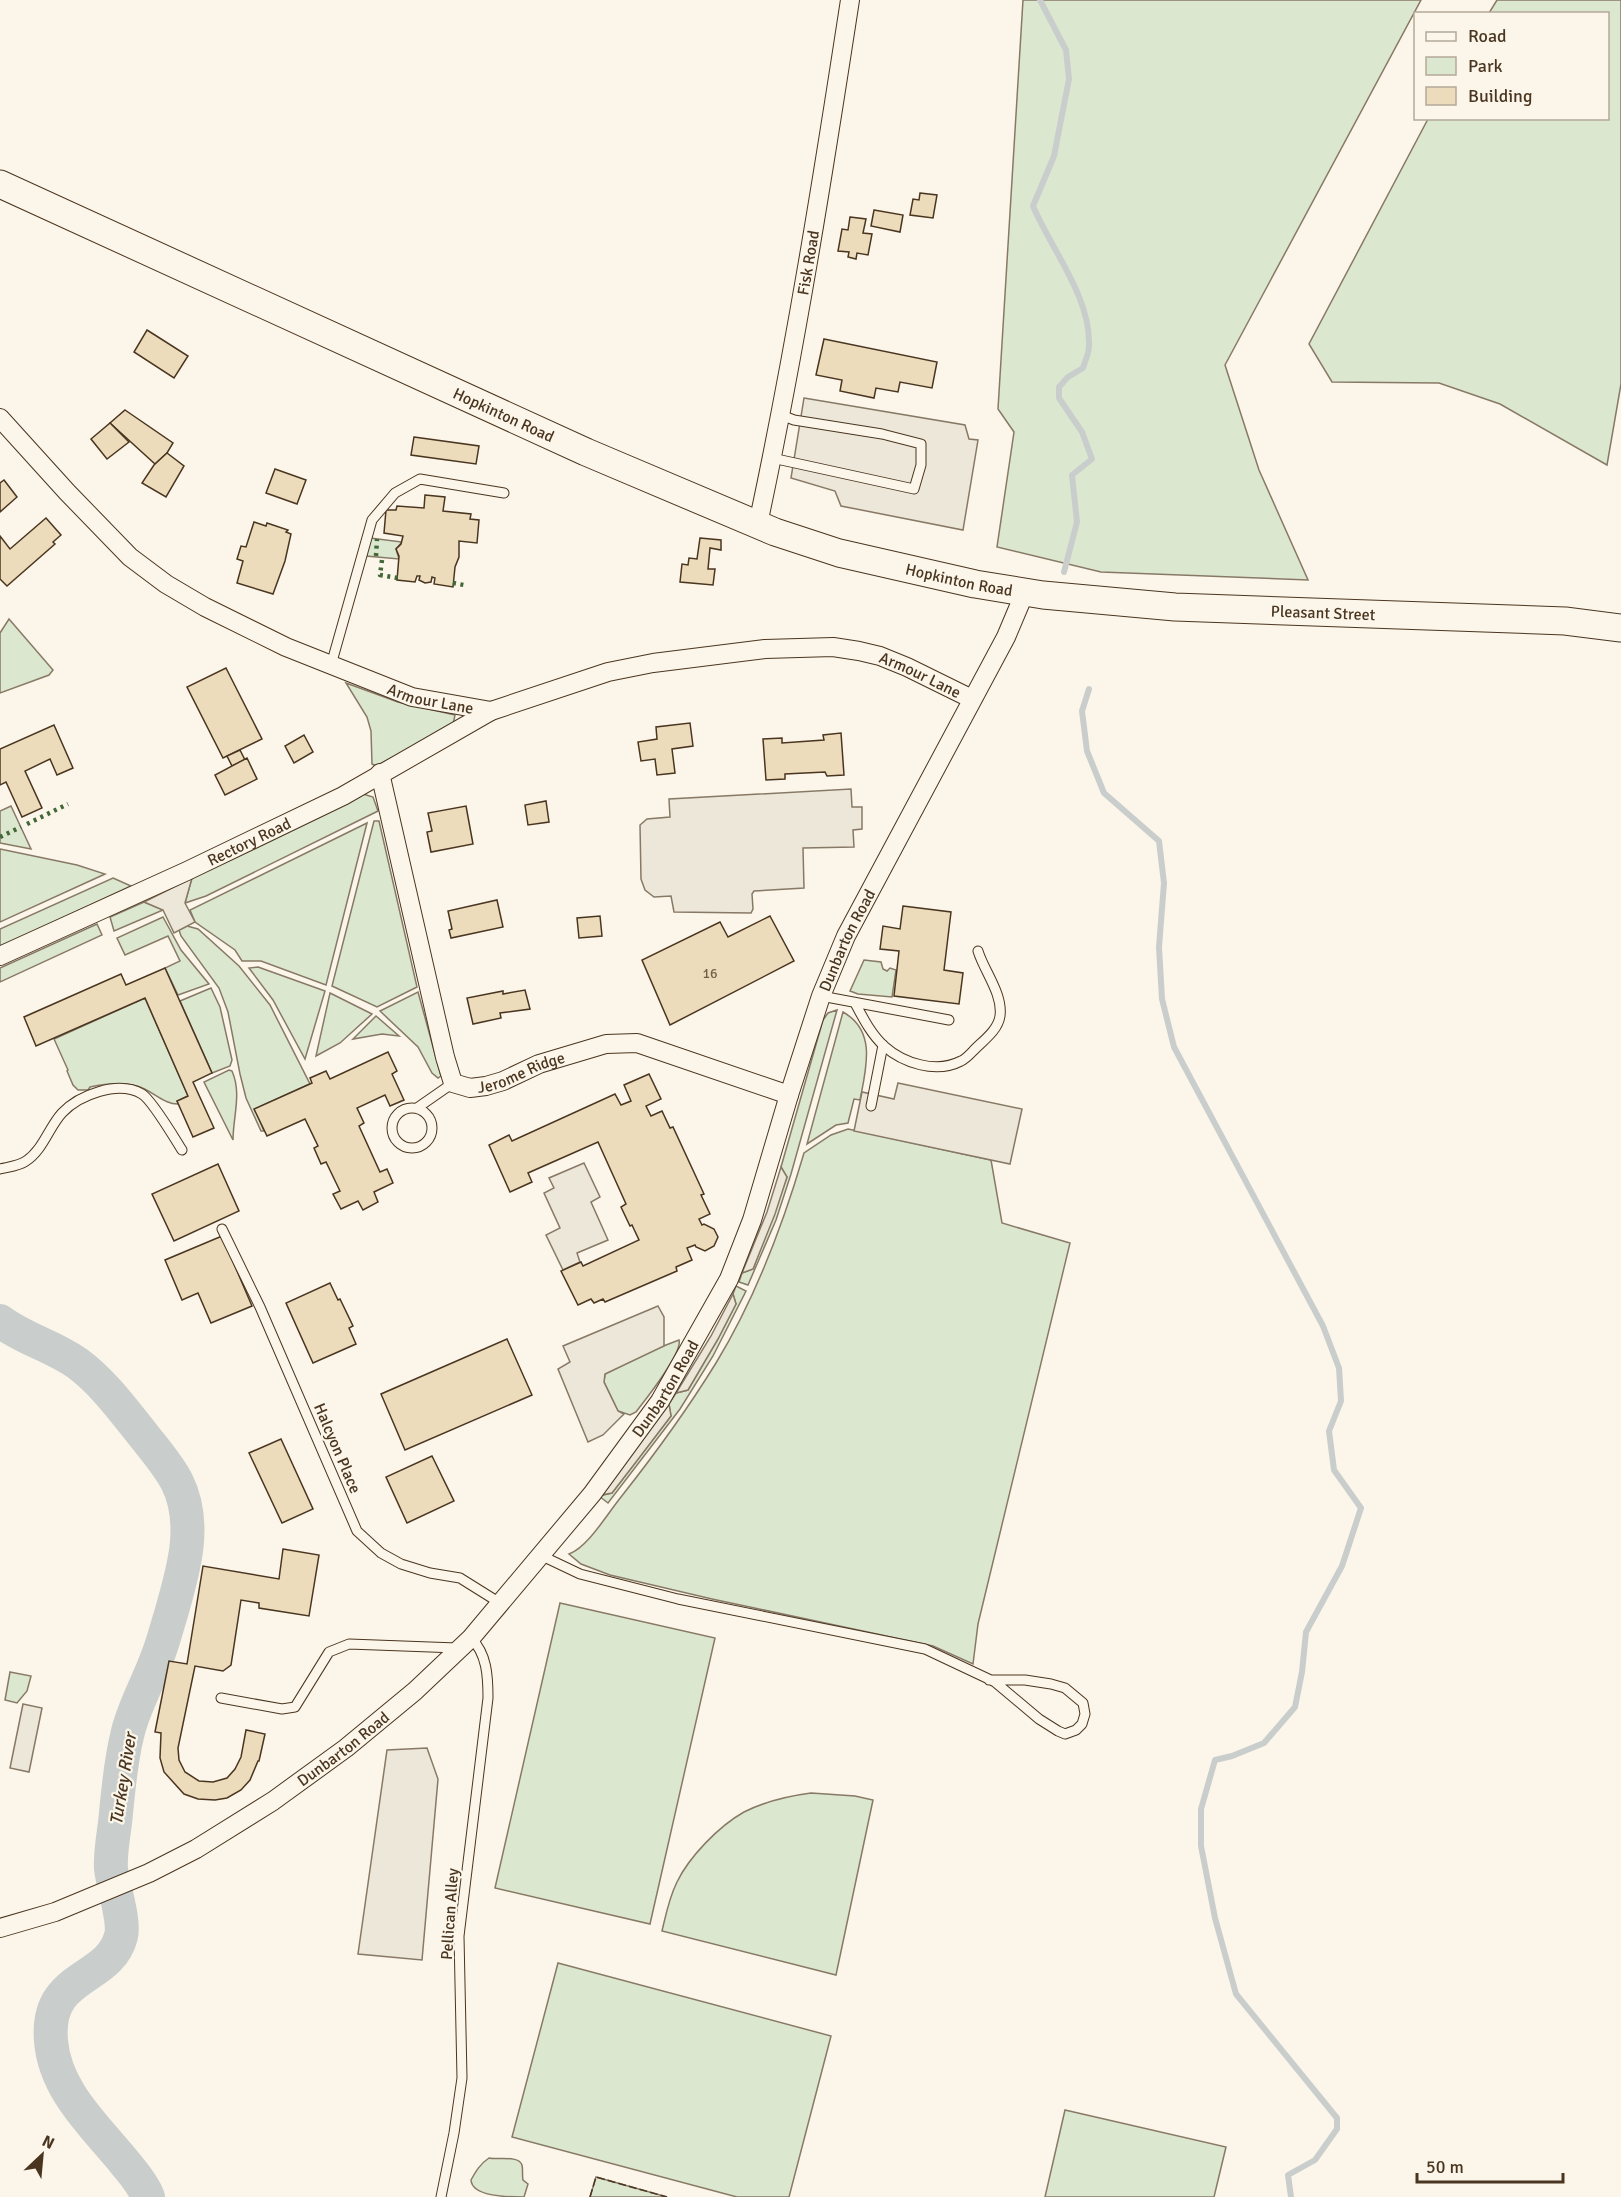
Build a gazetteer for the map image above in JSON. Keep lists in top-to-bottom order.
{
  "streets": {
    "main road": ["Hopkinton Road", "Pleasant Street"],
    "street": [
      "Fisk Road",
      "Armour Lane",
      "Rectory Road",
      "Dunbarton Road",
      "Jerome Ridge"
    ],
    "lane": ["Halcyon Place", "Pellican Alley"]
  },
  "crossings": [
    ["Fisk Road", "Hopkinton Road"],
    ["Hopkinton Road", "Pleasant Street"],
    ["Hopkinton Road", "Dunbarton Road"],
    ["Pleasant Street", "Dunbarton Road"],
    ["Armour Lane", "Rectory Road"],
    ["Armour Lane", "Dunbarton Road"],
    ["Rectory Road", "Jerome Ridge"],
    ["Dunbarton Road", "Jerome Ridge"],
    ["Dunbarton Road", "Halcyon Place"],
    ["Dunbarton Road", "Pellican Alley"]
  ],
  "water": ["Turkey River"],
  "house_numbers": ["16"],
  "legend": ["Road", "Park", "Building"],
  "scale_bar": "50 m",
  "north": "top right"
}
